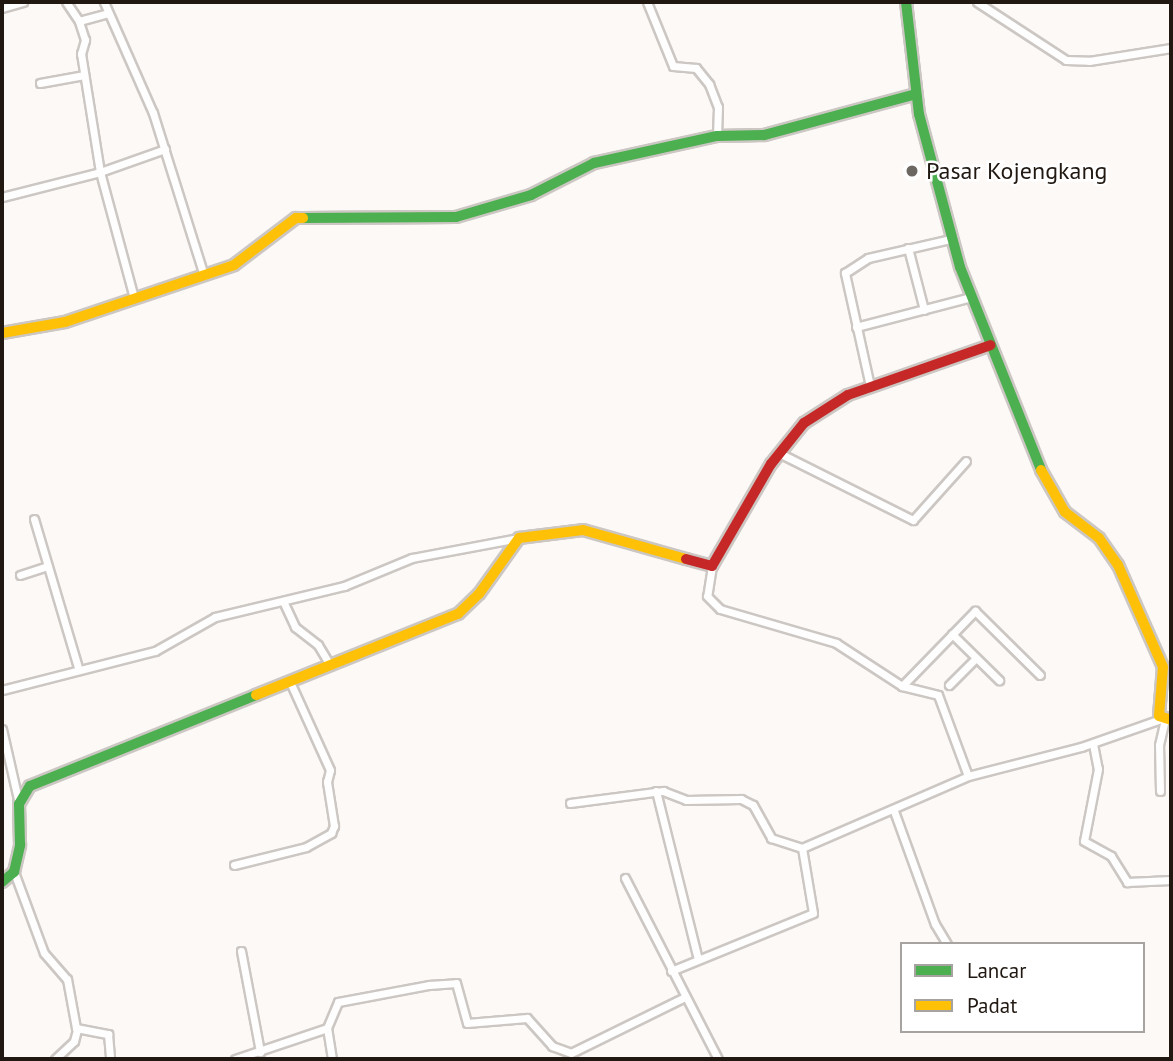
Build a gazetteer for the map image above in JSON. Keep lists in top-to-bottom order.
{
  "places": ["Pasar Kojengkang"],
  "legend": ["Lancar", "Padat"]
}
